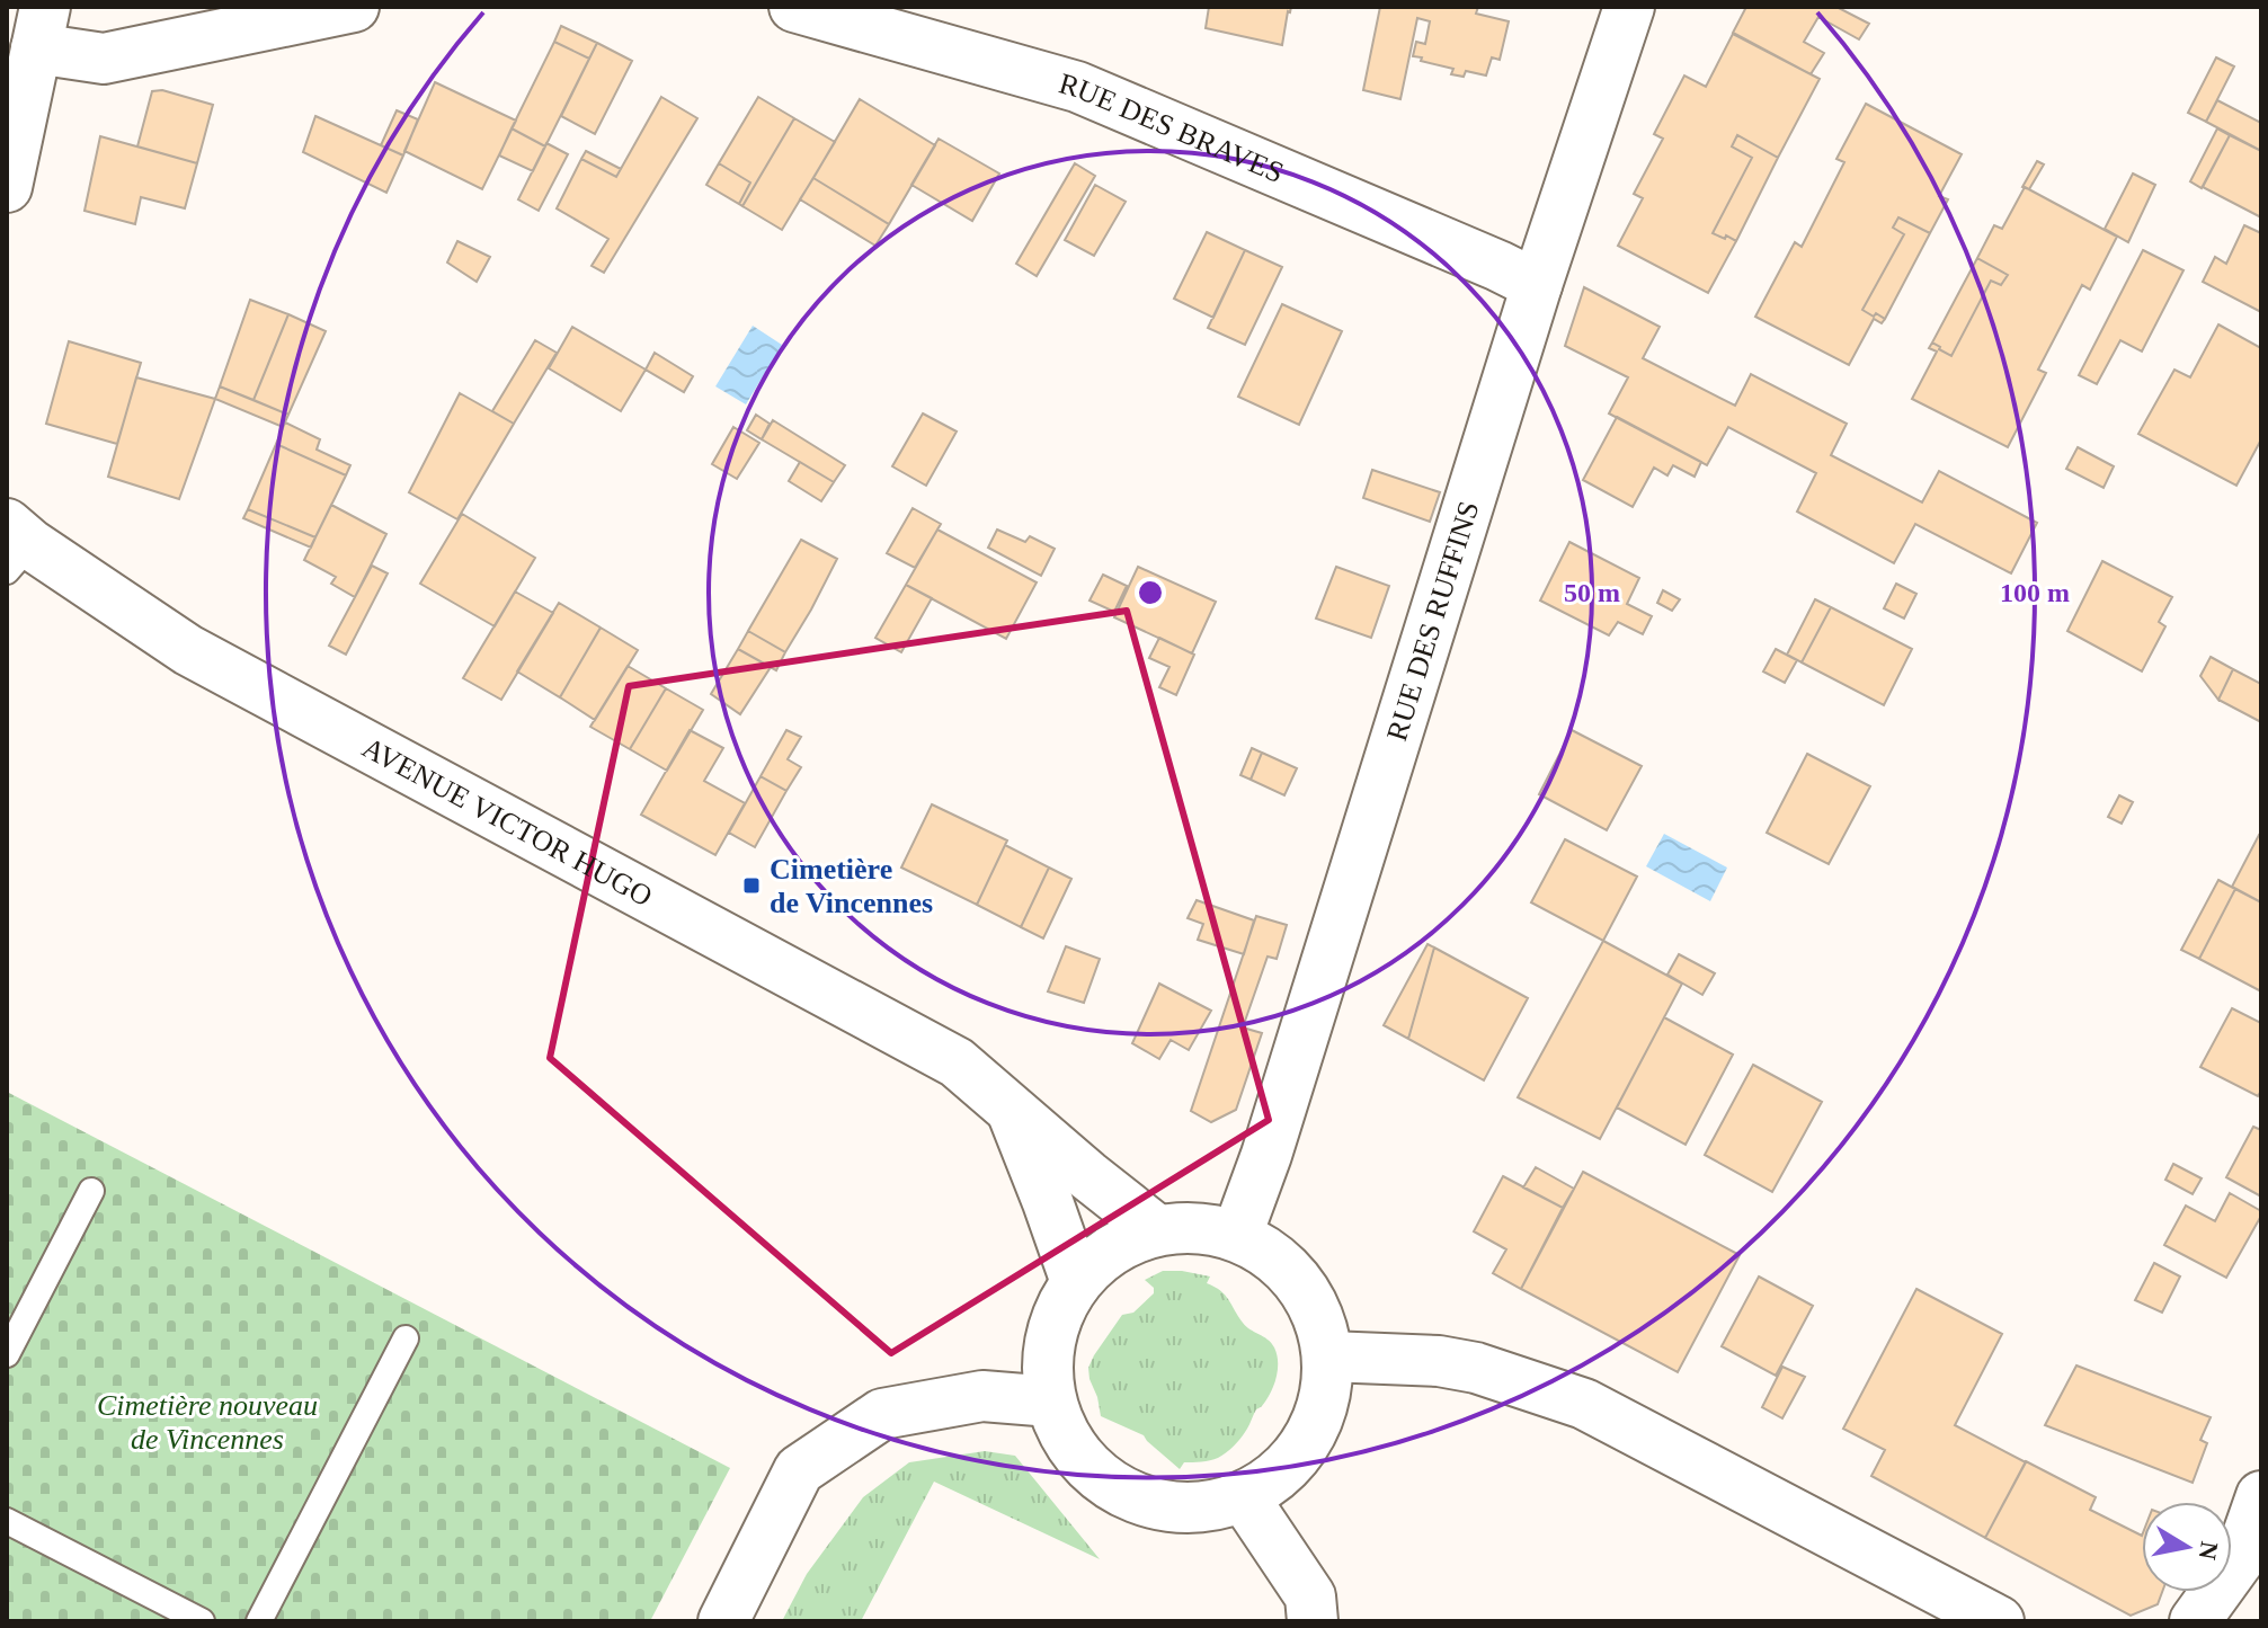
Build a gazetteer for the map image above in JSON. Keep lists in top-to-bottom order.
{
  "streets": {
    "main road": ["RUE DES BRAVES", "RUE DES RUFFINS", "AVENUE VICTOR HUGO"]
  },
  "crossings": [
    ["RUE DES BRAVES", "RUE DES RUFFINS"],
    ["RUE DES RUFFINS", "AVENUE VICTOR HUGO"]
  ],
  "parks": ["Cimetière nouveau de Vincennes"],
  "places": {
    "transit": ["Cimetière de Vincennes"]
  },
  "north": "right",
  "rings": ["50 m", "100 m"]
}
